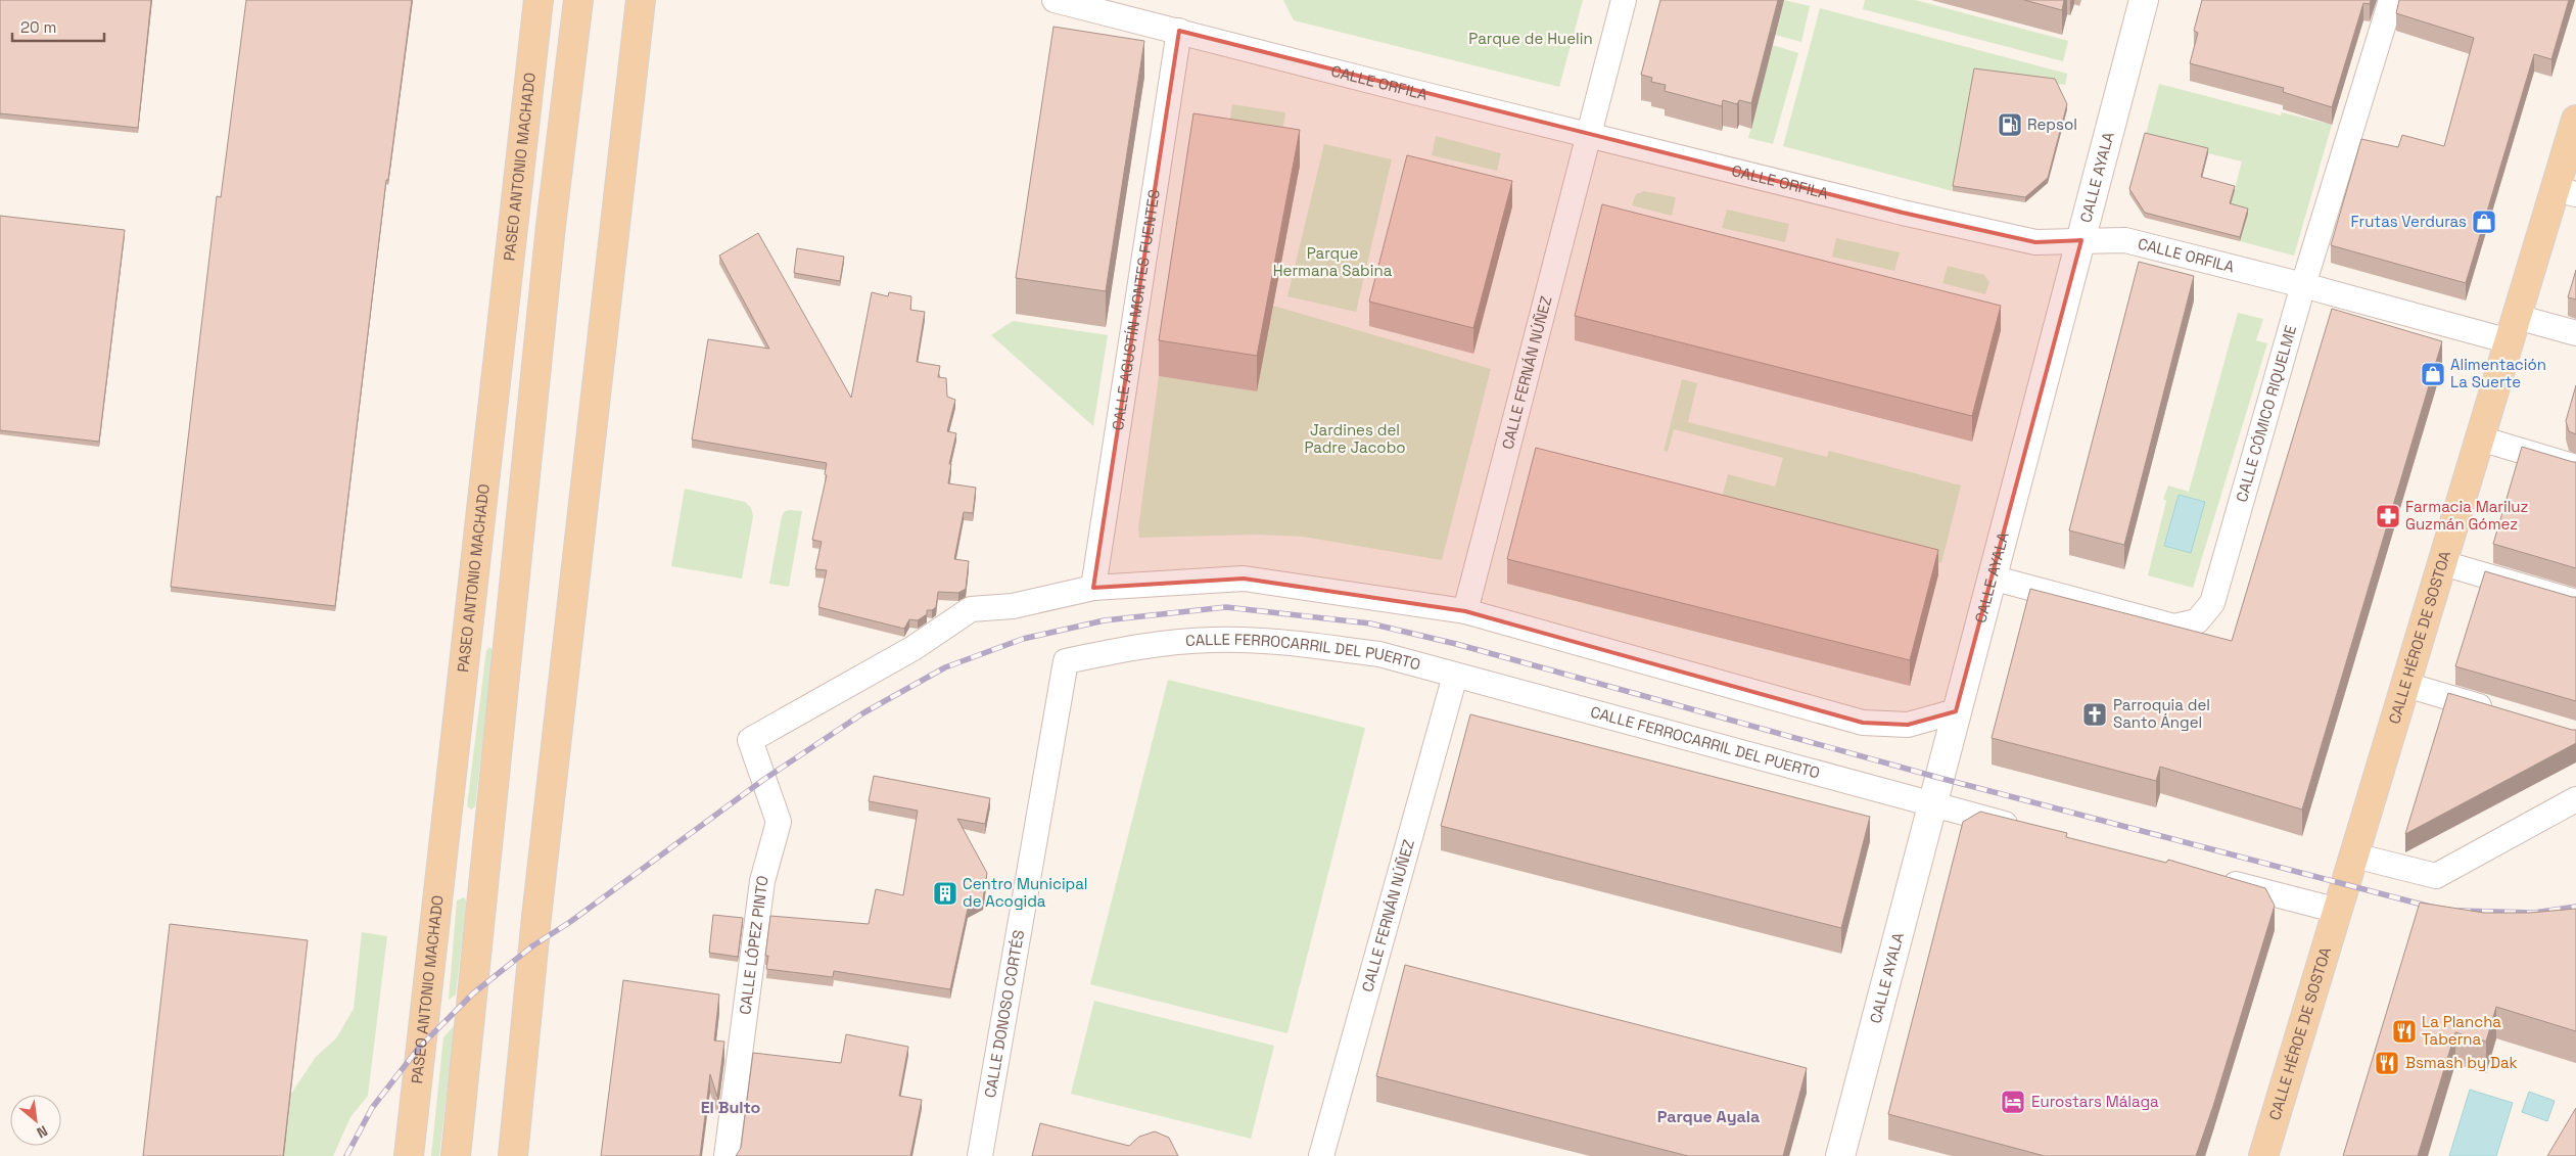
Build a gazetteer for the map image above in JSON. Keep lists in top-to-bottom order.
{
  "streets": {
    "main road": ["PASEO ANTONIO MACHADO", "CALLE AYALA", "CALLE HÉROE DE SOSTOA"],
    "street": [
      "CALLE ORFILA",
      "CALLE AGUSTÍN MONTES FUENTES",
      "CALLE FERNÁN NÚÑEZ",
      "CALLE CÓMICO RIQUELME",
      "CALLE FERROCARRIL DEL PUERTO",
      "CALLE LÓPEZ PINTO",
      "CALLE DONOSO CORTÉS"
    ]
  },
  "crossings": [
    ["CALLE ORFILA", "CALLE AYALA"],
    ["CALLE ORFILA", "CALLE AGUSTÍN MONTES FUENTES"],
    ["CALLE ORFILA", "CALLE FERNÁN NÚÑEZ"],
    ["CALLE ORFILA", "CALLE CÓMICO RIQUELME"],
    ["CALLE ORFILA", "CALLE HÉROE DE SOSTOA"],
    ["CALLE AYALA", "CALLE CÓMICO RIQUELME"],
    ["CALLE AYALA", "CALLE FERROCARRIL DEL PUERTO"],
    ["CALLE AGUSTÍN MONTES FUENTES", "CALLE LÓPEZ PINTO"],
    ["CALLE FERNÁN NÚÑEZ", "CALLE FERROCARRIL DEL PUERTO"],
    ["CALLE FERROCARRIL DEL PUERTO", "CALLE DONOSO CORTÉS"]
  ],
  "districts": ["El Bulto", "Parque Ayala"],
  "parks": ["Parque de Huelin", "Parque Hermana Sabina", "Jardines del Padre Jacobo"],
  "places": {
    "fuel station": ["Repsol"],
    "shop": ["Frutas Verduras", "Alimentación La Suerte"],
    "pharmacy": ["Farmacia Mariluz Guzmán Gómez"],
    "church": ["Parroquia del Santo Ángel"],
    "building": ["Centro Municipal de Acogida"],
    "restaurant": ["La Plancha Taberna", "Bsmash by Dak"],
    "hotel": ["Eurostars Málaga"]
  },
  "scale_bar": "20 m",
  "north": "bottom right"
}
